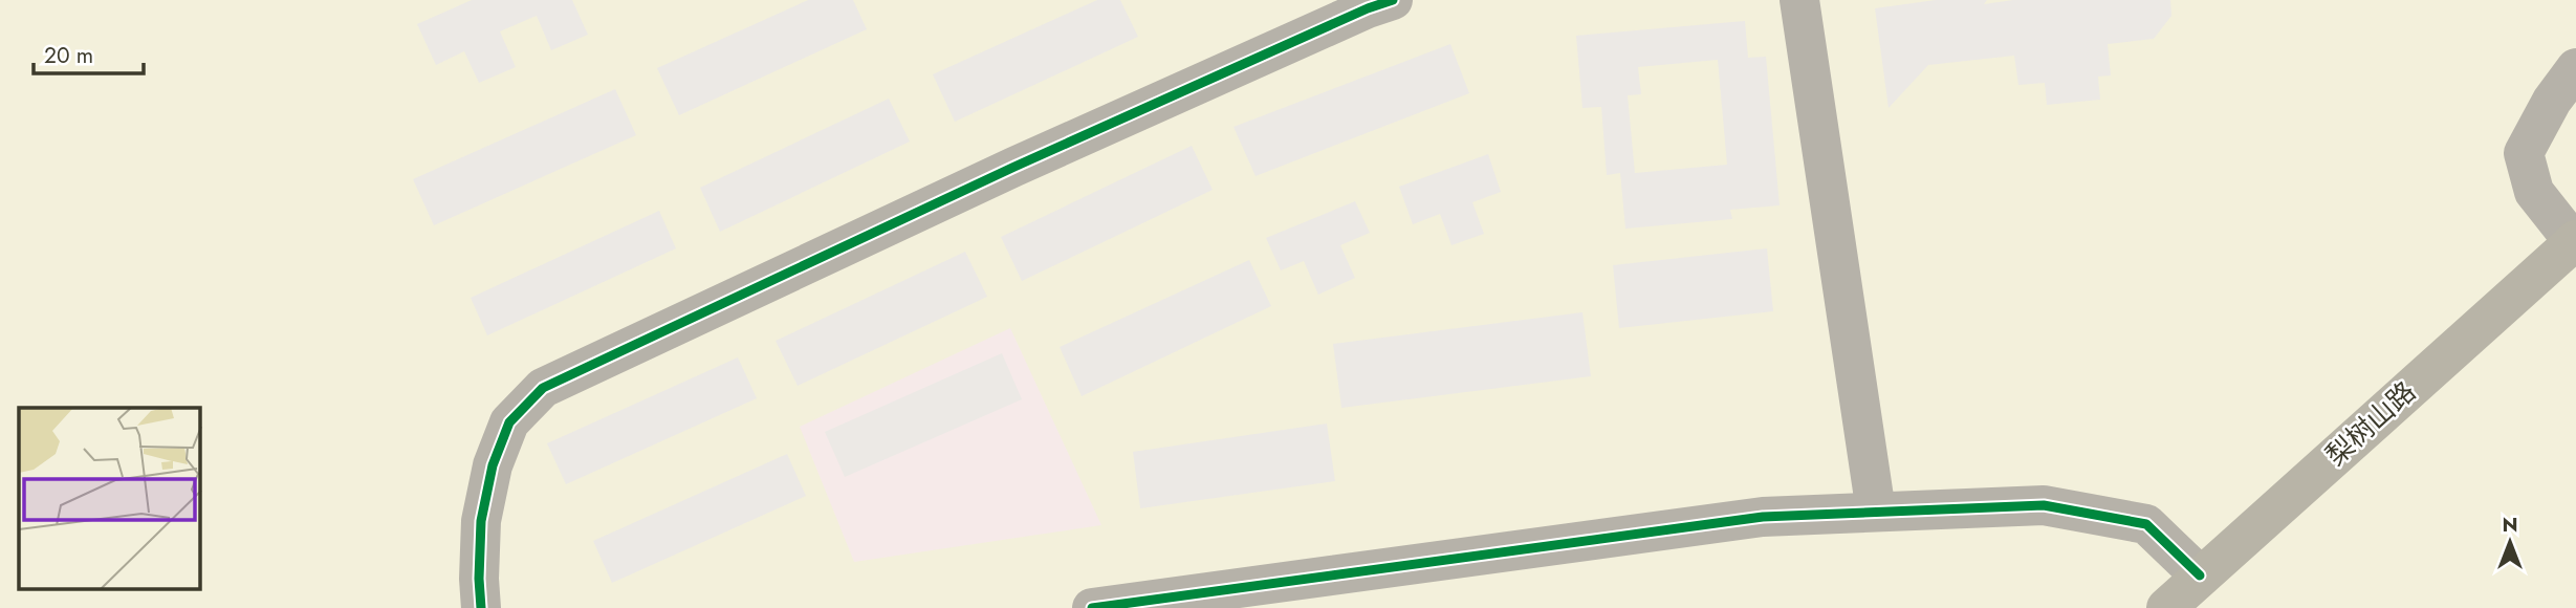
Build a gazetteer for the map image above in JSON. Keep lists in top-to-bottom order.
{
  "streets": {
    "main road": ["梨树山路"]
  },
  "scale_bar": "20 m",
  "north": "top"
}
